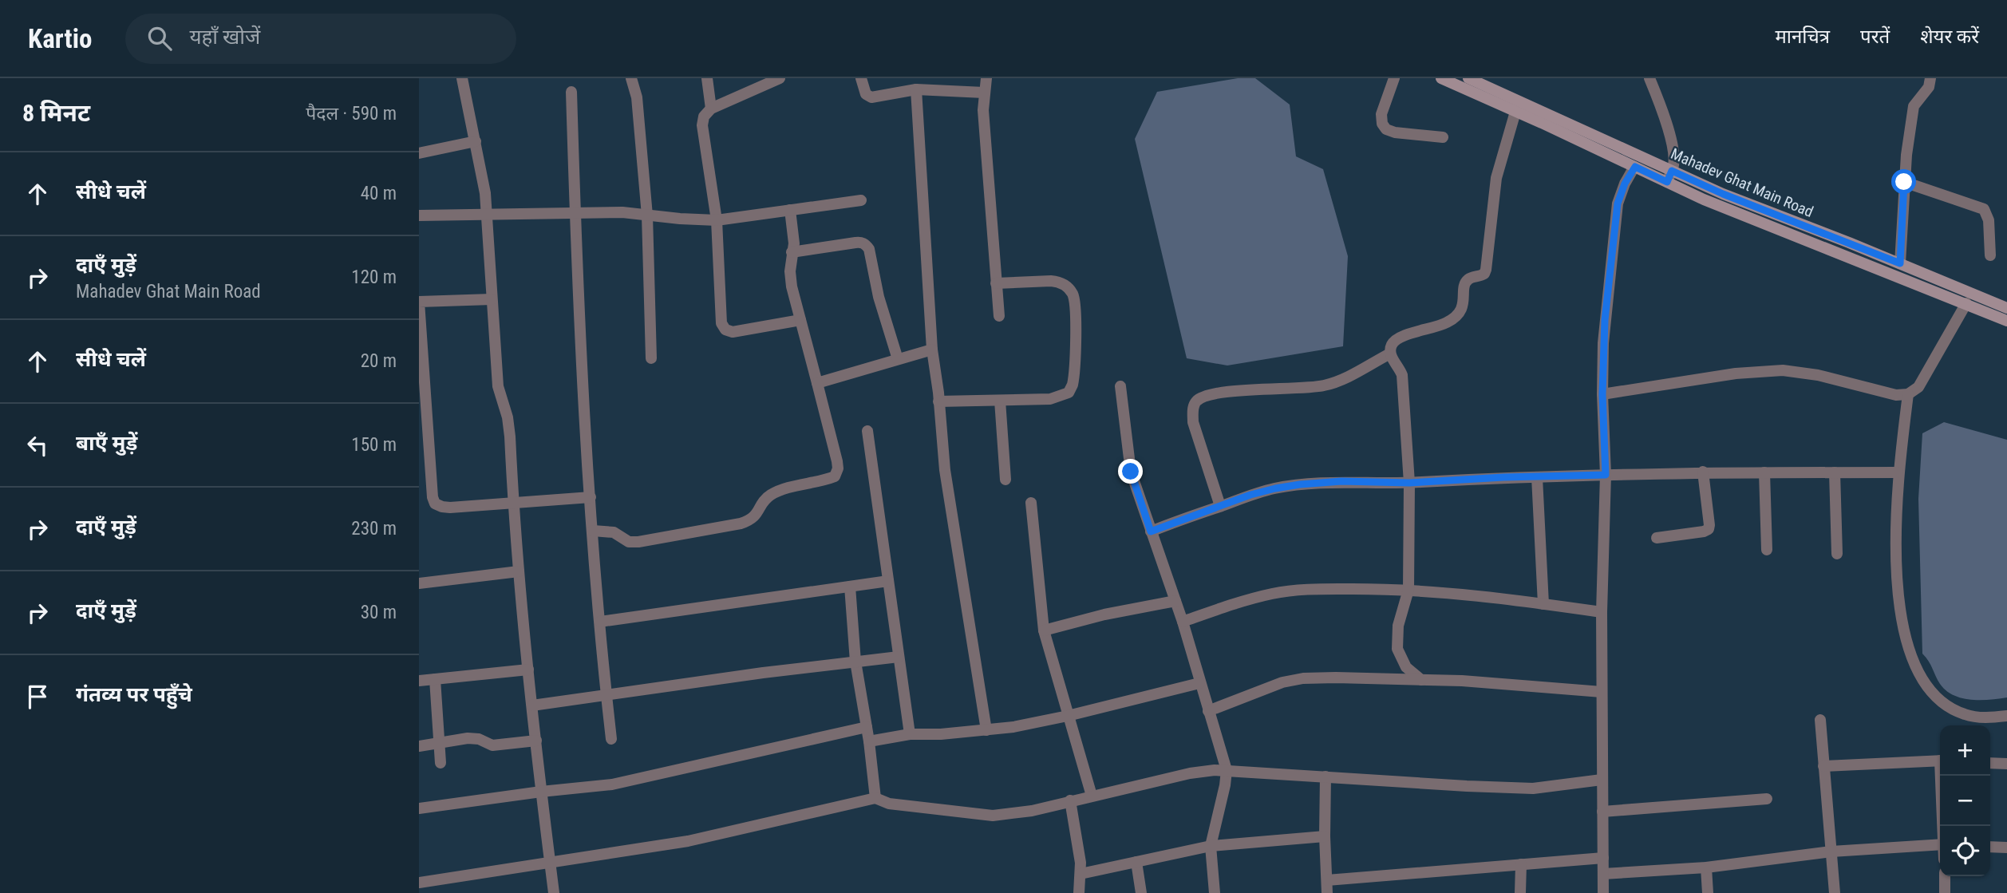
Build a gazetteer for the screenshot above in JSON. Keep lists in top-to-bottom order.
{
  "streets": {
    "street": ["Mahadev Ghat Main Road"]
  },
  "page": {
    "header": "Kartio",
    "search": "यहाँ खोजें",
    "nav": ["मानचित्र", "परतें", "शेयर करें"],
    "heading": ["8 मिनट", "पैदल · 590 m"],
    "list": [
      ["सीधे चलें", "40 m"],
      ["दाएँ मुड़ें", "Mahadev Ghat Main Road", "120 m"],
      ["सीधे चलें", "20 m"],
      ["बाएँ मुड़ें", "150 m"],
      ["दाएँ मुड़ें", "230 m"],
      ["दाएँ मुड़ें", "30 m"],
      "गंतव्य पर पहुँचे"
    ],
    "map_buttons": ["+", "−"]
  }
}
